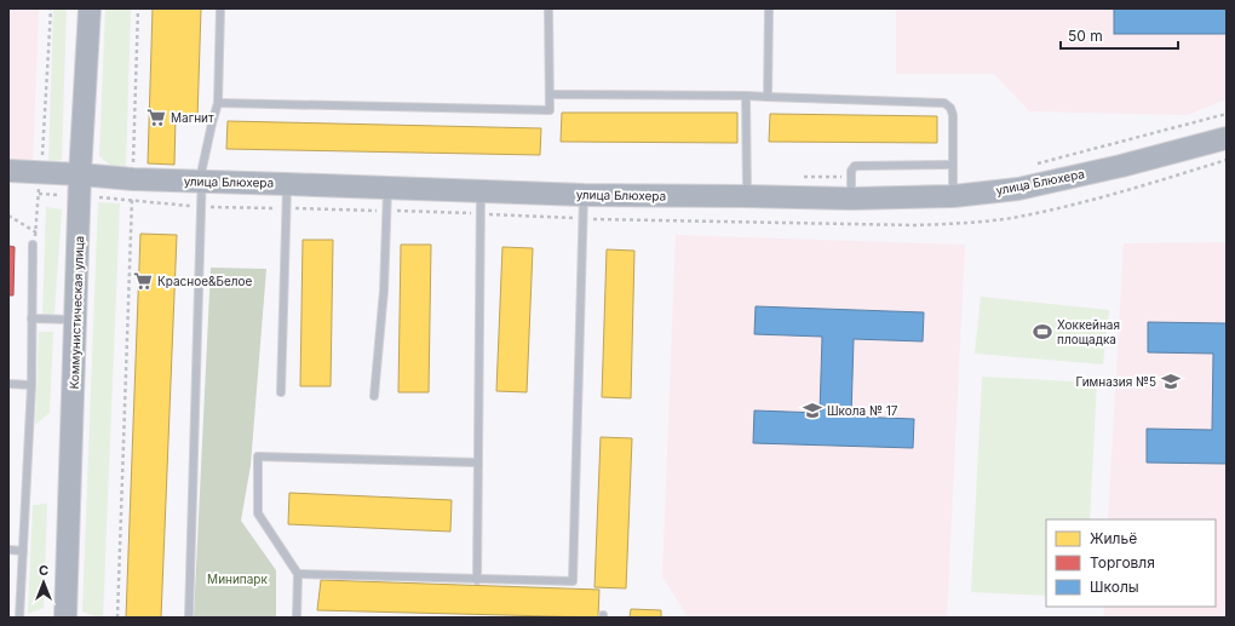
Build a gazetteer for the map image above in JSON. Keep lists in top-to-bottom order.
{
  "streets": {
    "street": ["улица Блюхера", "Коммунистическая улица"]
  },
  "crossings": [
    ["улица Блюхера", "Коммунистическая улица"]
  ],
  "parks": ["Минипарк"],
  "places": {
    "supermarket": ["Магнит", "Красное&Белое"],
    "sports": ["Хоккейная площадка"],
    "school or university": ["Гимназия №5", "Школа № 17"]
  },
  "legend": ["Жильё", "Торговля", "Школы"],
  "scale_bar": "50 m",
  "north": "top"
}
